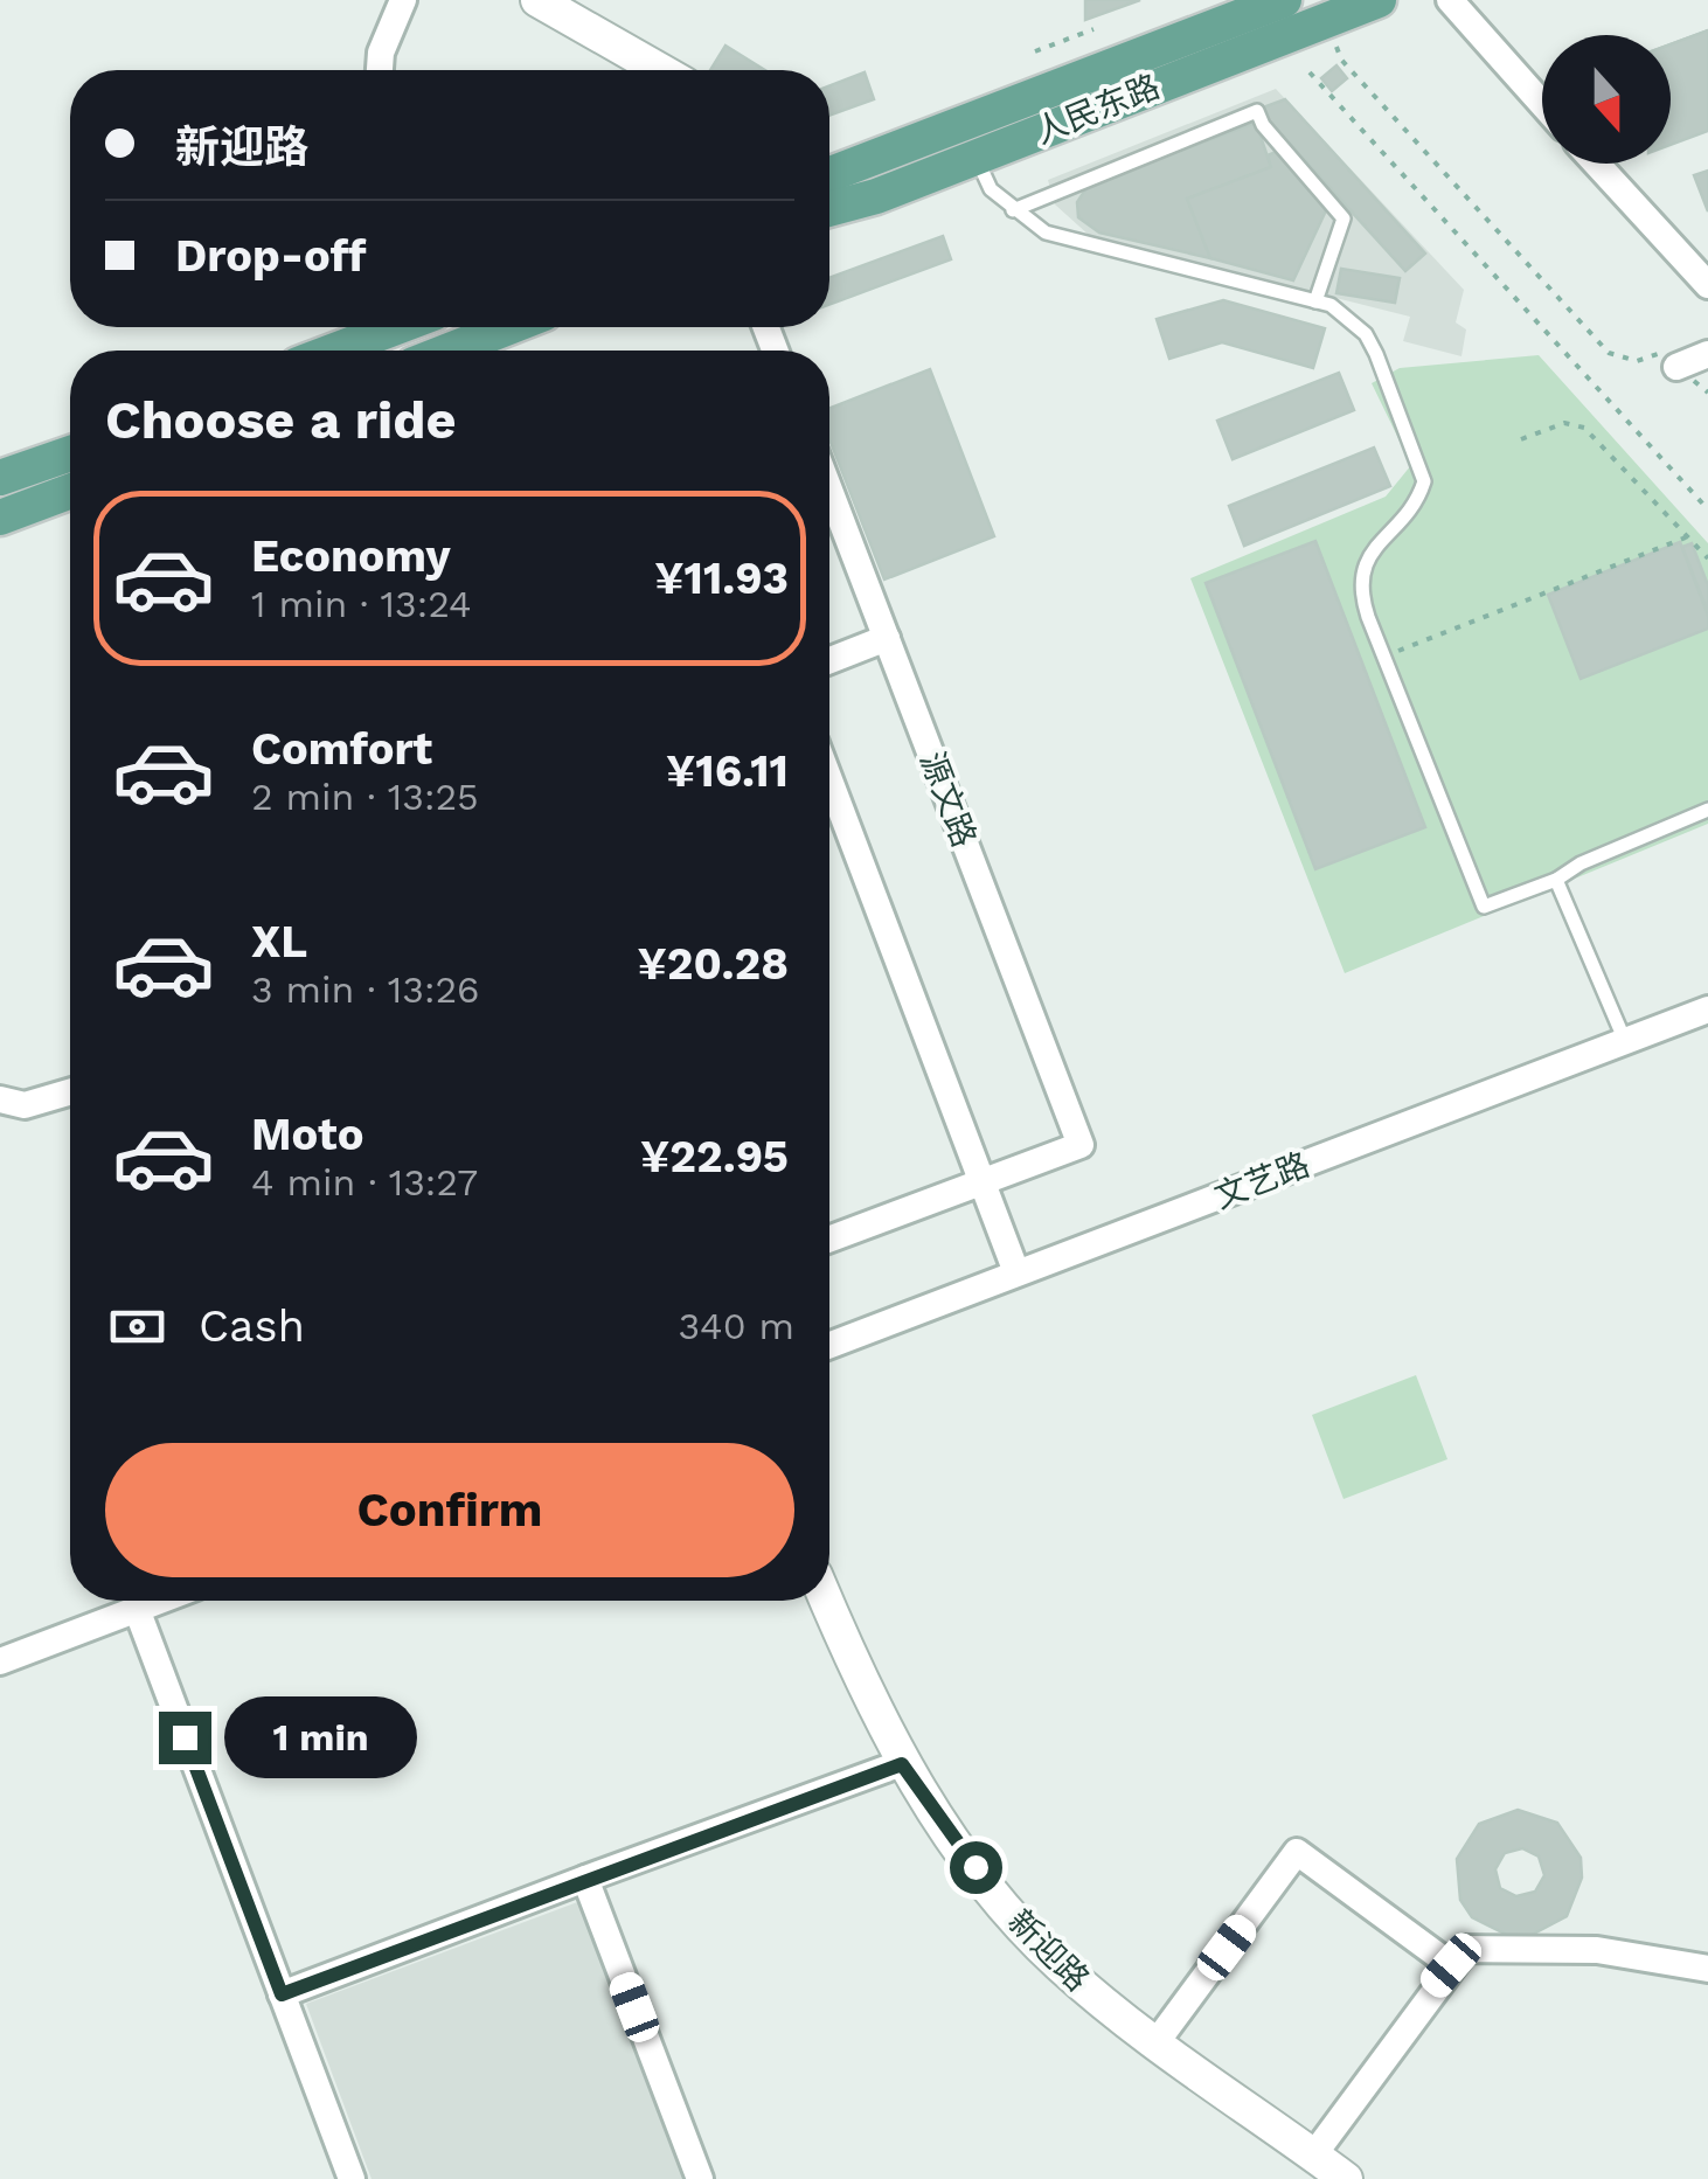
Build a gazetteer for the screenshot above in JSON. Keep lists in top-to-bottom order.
{
  "streets": {
    "main road": ["人民东路"],
    "street": ["源文路", "文艺路", "新迎路"]
  },
  "north": "bottom",
  "page": {
    "banner": ["新迎路", "Drop-off"],
    "heading": "Choose a ride",
    "list": [
      {
        "name": "Economy",
        "note": "1 min · 13:24",
        "value": "¥11.93"
      },
      {
        "name": "Comfort",
        "note": "2 min · 13:25",
        "value": "¥16.11"
      },
      {
        "name": "XL",
        "note": "3 min · 13:26",
        "value": "¥20.28"
      },
      {
        "name": "Moto",
        "note": "4 min · 13:27",
        "value": "¥22.95"
      }
    ],
    "pay": ["Cash", "340 m"],
    "buttons": "Confirm",
    "bubble": "1 min"
  }
}
